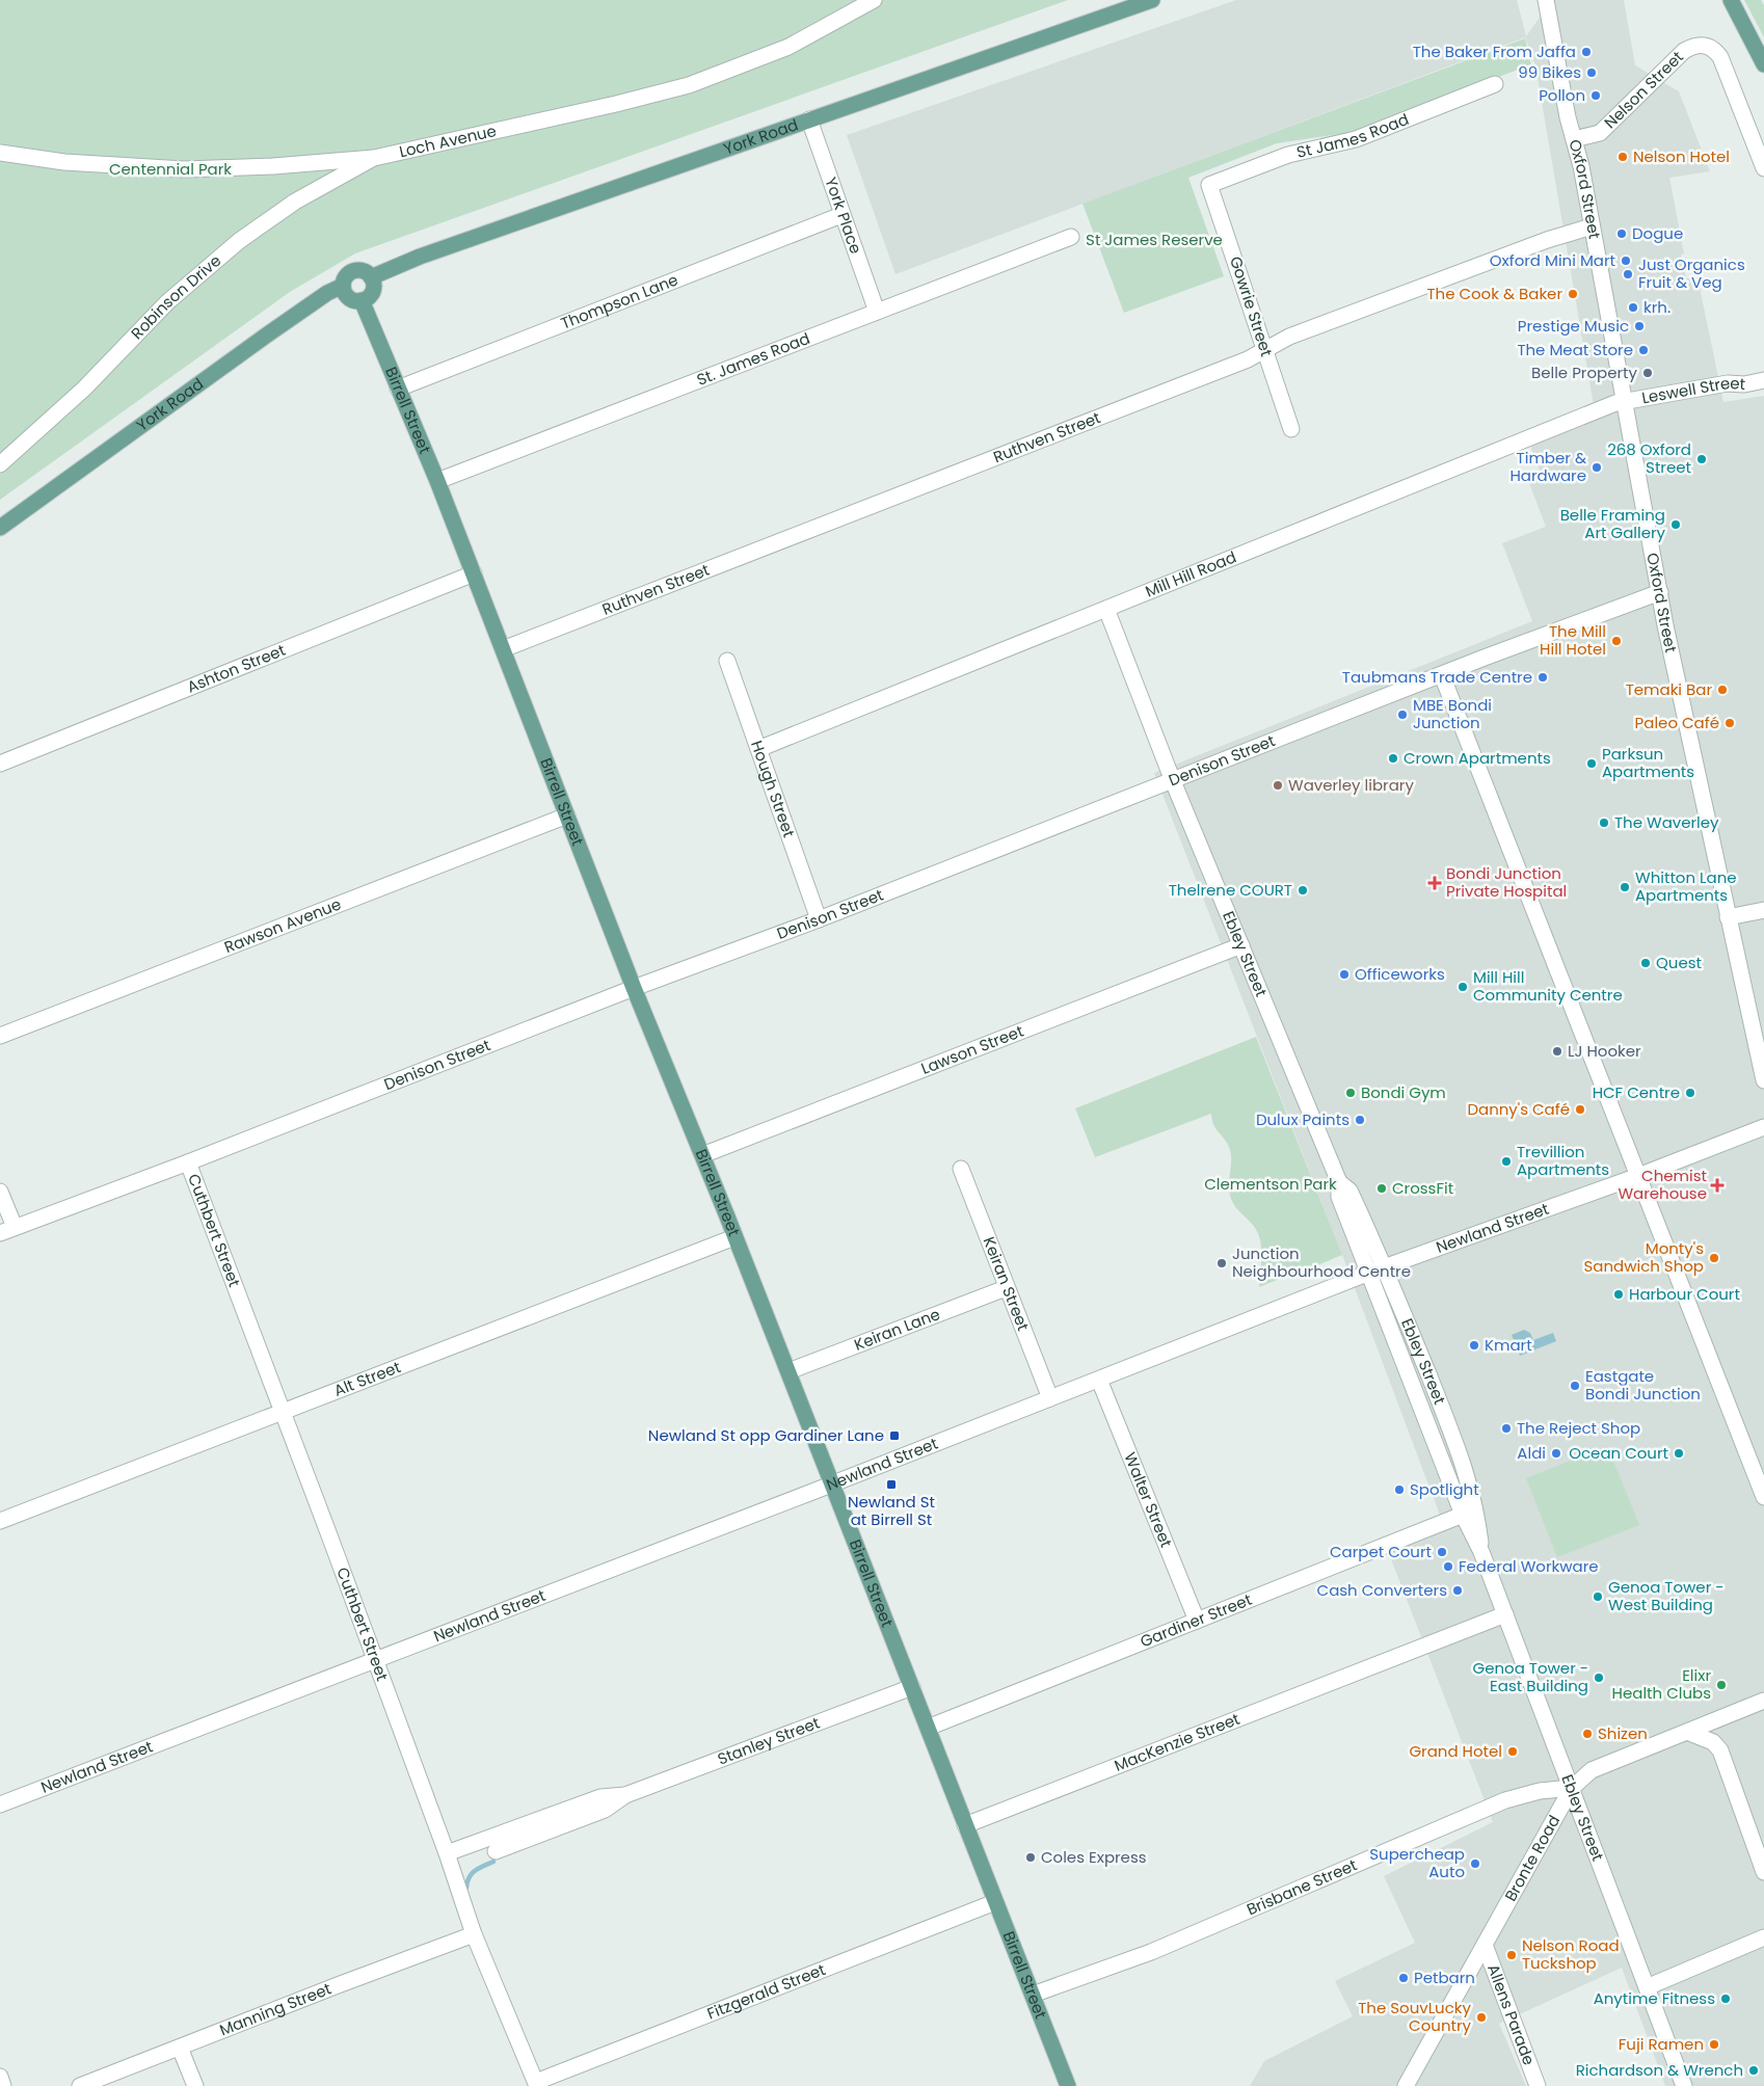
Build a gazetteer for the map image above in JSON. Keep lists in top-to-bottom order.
{
  "streets": {
    "main road": ["York Road", "Birrell Street"],
    "street": [
      "Nelson Street",
      "St James Road",
      "Loch Avenue",
      "Oxford Street",
      "York Place",
      "Robinson Drive",
      "Thompson Lane",
      "Gowrie Street",
      "St. James Road",
      "Leswell Street",
      "Ruthven Street",
      "Mill Hill Road",
      "Ashton Street",
      "Denison Street",
      "Hough Street",
      "Rawson Avenue",
      "Ebley Street",
      "Lawson Street",
      "Newland Street",
      "Cuthbert Street",
      "Keiran Street",
      "Keiran Lane",
      "Alt Street",
      "Walter Street",
      "Gardiner Street",
      "Stanley Street",
      "MacKenzie Street",
      "Bronte Road",
      "Brisbane Street",
      "Fitzgerald Street",
      "Manning Street",
      "Allens Parade"
    ]
  },
  "crossings": [
    ["Nelson Street", "Oxford Street"],
    ["St James Road", "Gowrie Street"],
    ["York Road", "York Place"],
    ["York Road", "Birrell Street"],
    ["Loch Avenue", "Robinson Drive"],
    ["Oxford Street", "Leswell Street"],
    ["Oxford Street", "Ruthven Street"],
    ["Oxford Street", "Mill Hill Road"],
    ["Oxford Street", "Denison Street"],
    ["York Place", "Thompson Lane"],
    ["York Place", "St. James Road"],
    ["Thompson Lane", "Birrell Street"],
    ["Gowrie Street", "Ruthven Street"],
    ["St. James Road", "Birrell Street"],
    ["Leswell Street", "Mill Hill Road"],
    ["Birrell Street", "Ruthven Street"],
    ["Birrell Street", "Ashton Street"],
    ["Birrell Street", "Denison Street"],
    ["Birrell Street", "Rawson Avenue"],
    ["Birrell Street", "Lawson Street"],
    ["Birrell Street", "Newland Street"],
    ["Birrell Street", "Keiran Lane"],
    ["Birrell Street", "Alt Street"],
    ["Birrell Street", "Gardiner Street"],
    ["Birrell Street", "Stanley Street"],
    ["Birrell Street", "MacKenzie Street"],
    ["Birrell Street", "Brisbane Street"],
    ["Birrell Street", "Fitzgerald Street"],
    ["Mill Hill Road", "Hough Street"],
    ["Mill Hill Road", "Ebley Street"],
    ["Denison Street", "Hough Street"],
    ["Denison Street", "Ebley Street"],
    ["Denison Street", "Cuthbert Street"],
    ["Ebley Street", "Lawson Street"],
    ["Ebley Street", "Newland Street"],
    ["Ebley Street", "Gardiner Street"],
    ["Ebley Street", "MacKenzie Street"],
    ["Ebley Street", "Bronte Road"],
    ["Ebley Street", "Brisbane Street"],
    ["Newland Street", "Cuthbert Street"],
    ["Newland Street", "Keiran Street"],
    ["Newland Street", "Walter Street"],
    ["Cuthbert Street", "Alt Street"],
    ["Cuthbert Street", "Stanley Street"],
    ["Cuthbert Street", "Fitzgerald Street"],
    ["Cuthbert Street", "Manning Street"],
    ["Keiran Street", "Keiran Lane"],
    ["Walter Street", "Gardiner Street"],
    ["Bronte Road", "Brisbane Street"],
    ["Bronte Road", "Allens Parade"]
  ],
  "parks": ["Centennial Park", "St James Reserve", "Clementson Park"],
  "places": {
    "other": [
      "The Baker From Jaffa",
      "99 Bikes",
      "Pollon",
      "Nelson Hotel",
      "Dogue",
      "Oxford Mini Mart",
      "Just Organics Fruit & Veg",
      "The Cook & Baker",
      "krh.",
      "Prestige Music",
      "The Meat Store",
      "Belle Property",
      "268 Oxford Street",
      "Timber & Hardware",
      "Belle Framing Art Gallery",
      "The Mill Hill Hotel",
      "Taubmans Trade Centre",
      "Temaki Bar",
      "MBE Bondi Junction",
      "Paleo Café",
      "Crown Apartments",
      "Parksun Apartments",
      "Waverley library",
      "The Waverley",
      "Whitton Lane Apartments",
      "Thelrene COURT",
      "Quest",
      "Officeworks",
      "Mill Hill Community Centre",
      "LJ Hooker",
      "Bondi Gym",
      "HCF Centre",
      "Danny's Café",
      "Dulux Paints",
      "Trevillion Apartments",
      "CrossFit",
      "Monty's Sandwich Shop",
      "Junction Neighbourhood Centre",
      "Harbour Court",
      "Kmart",
      "Eastgate Bondi Junction",
      "The Reject Shop",
      "Aldi",
      "Ocean Court",
      "Spotlight",
      "Carpet Court",
      "Federal Workware",
      "Cash Converters",
      "Genoa Tower - West Building",
      "Genoa Tower - East Building",
      "Elixr Health Clubs",
      "Shizen",
      "Grand Hotel",
      "Coles Express",
      "Supercheap Auto",
      "Nelson Road Tuckshop",
      "Petbarn",
      "Anytime Fitness",
      "The SouvLucky Country",
      "Fuji Ramen",
      "Richardson & Wrench"
    ],
    "health": ["Bondi Junction Private Hospital", "Chemist Warehouse"],
    "transit": ["Newland St opp Gardiner Lane", "Newland St at Birrell St"]
  }
}
